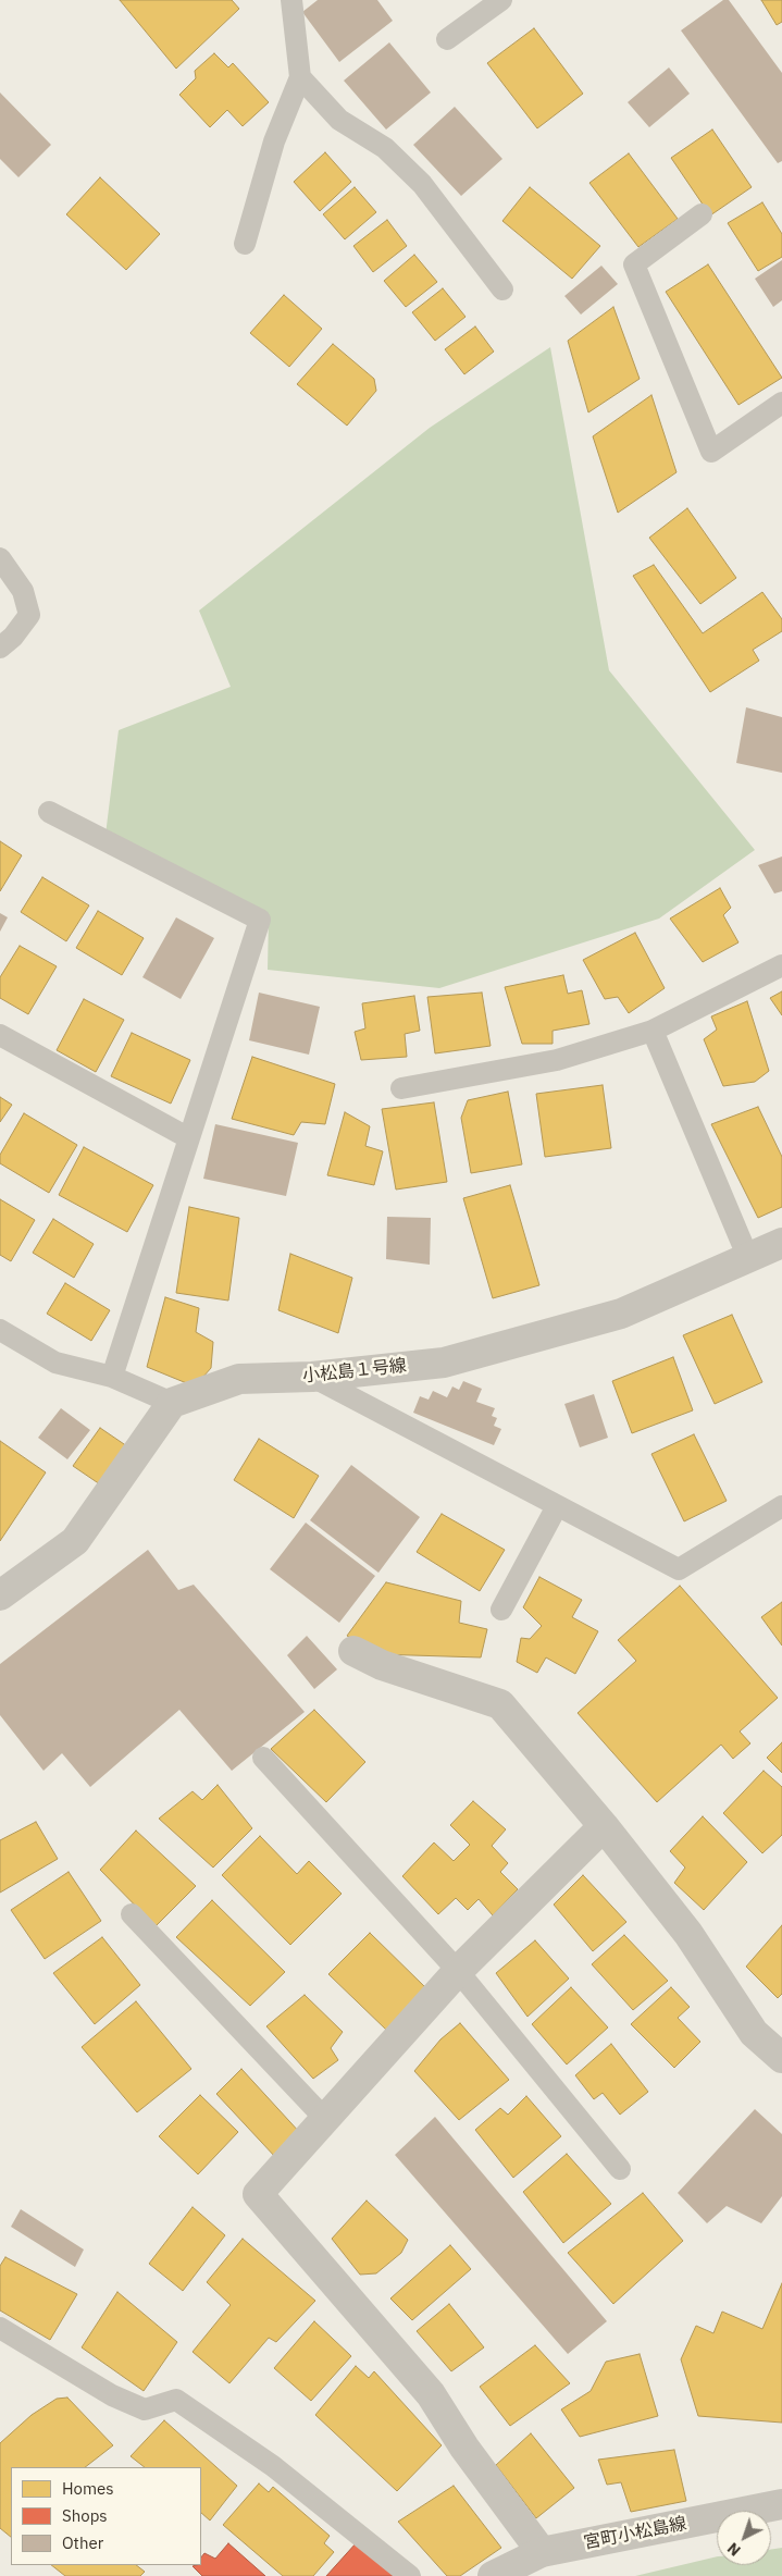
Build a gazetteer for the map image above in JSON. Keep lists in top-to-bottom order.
{
  "streets": {
    "street": ["小松島１号線", "宮町小松島線"]
  },
  "legend": ["Homes", "Shops", "Other"],
  "north": "bottom left"
}
